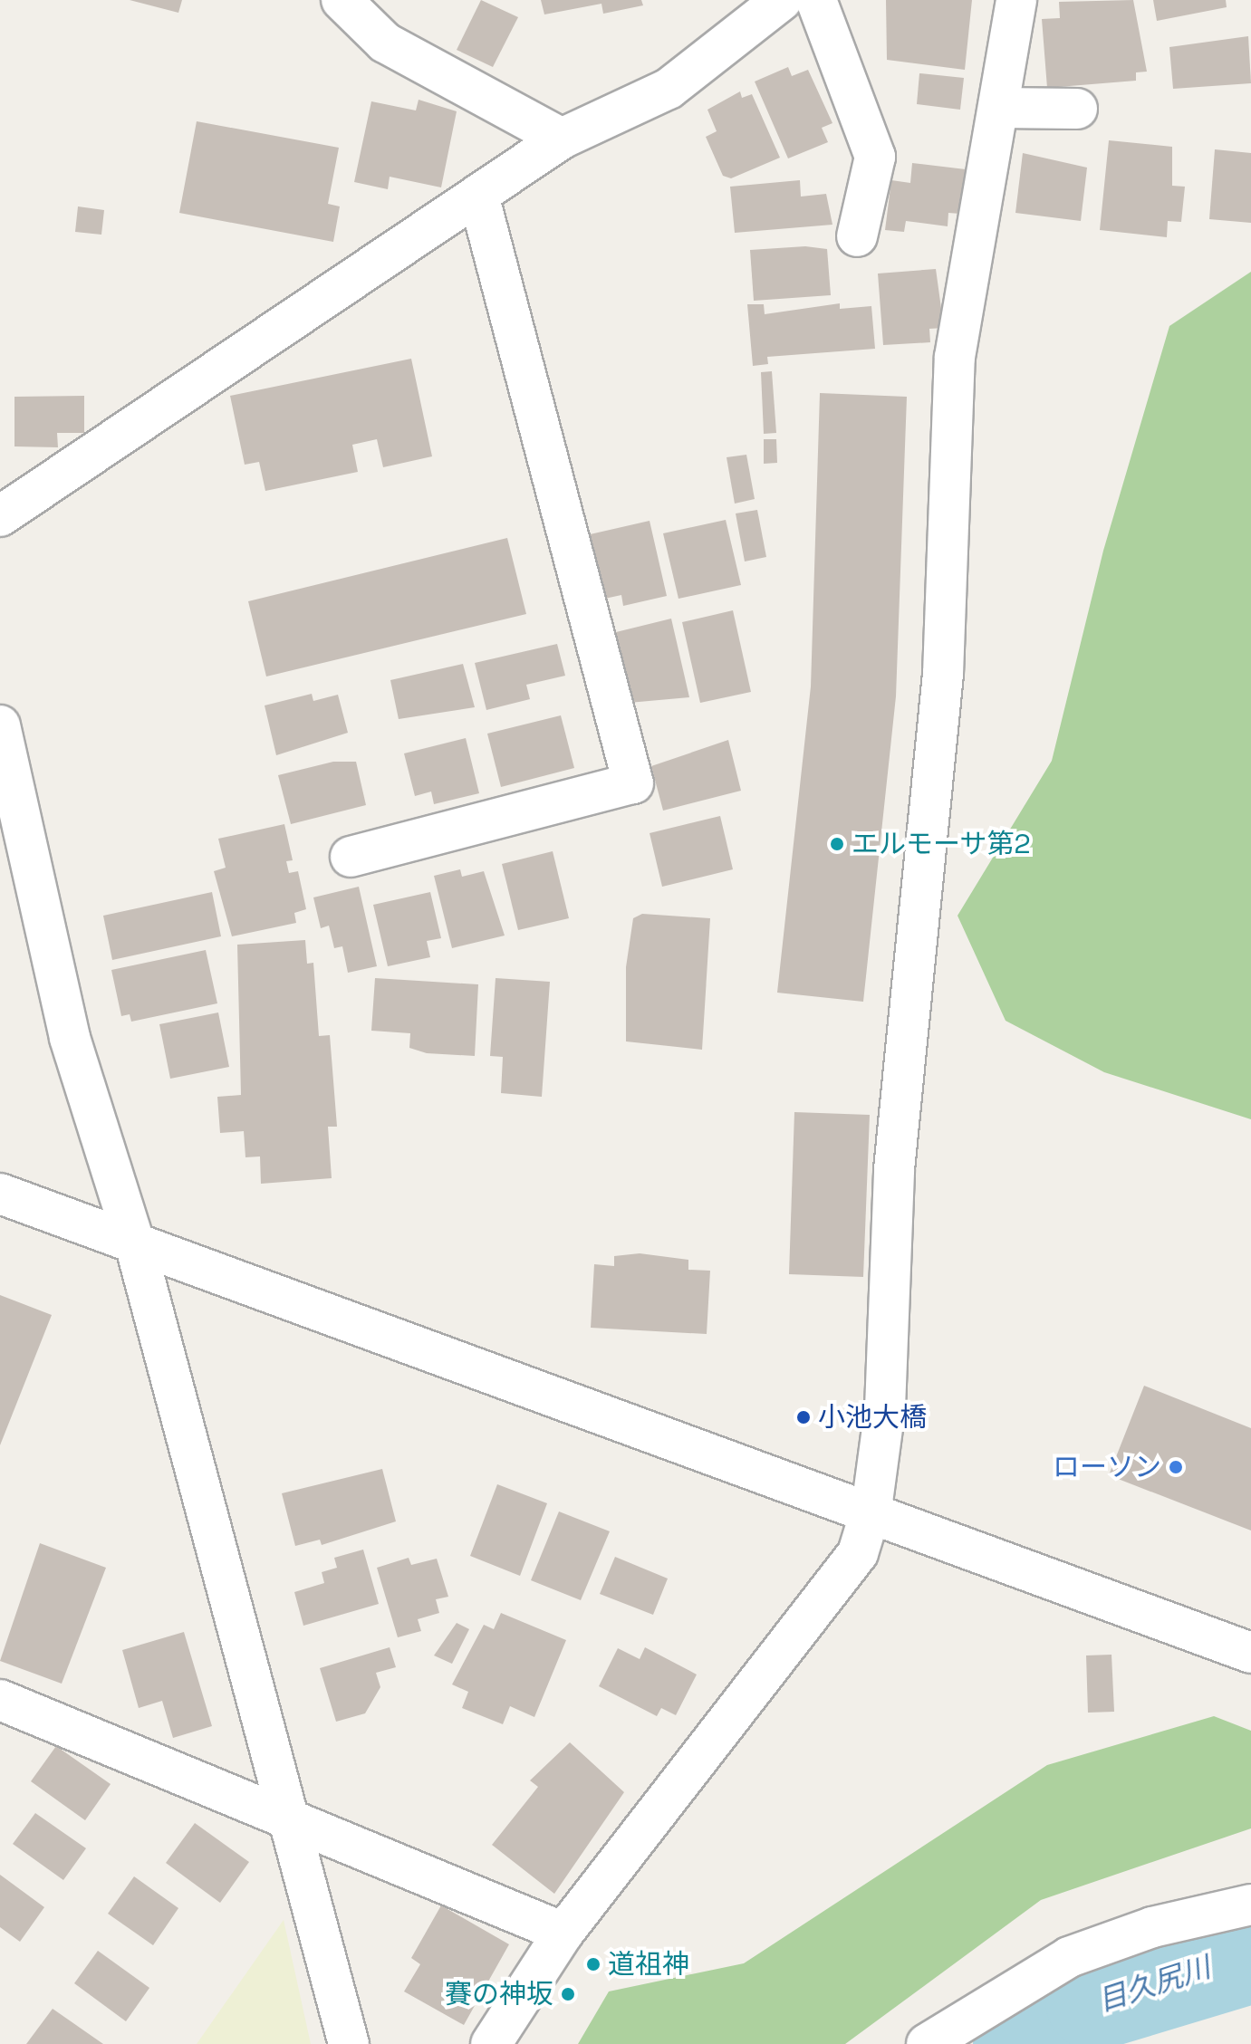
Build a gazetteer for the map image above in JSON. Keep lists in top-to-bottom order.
{
  "water": ["目久尻川"],
  "places": [
    "エルモーサ第2",
    "小池大橋",
    "ローソン",
    "道祖神",
    "賽の神坂"
  ]
}
